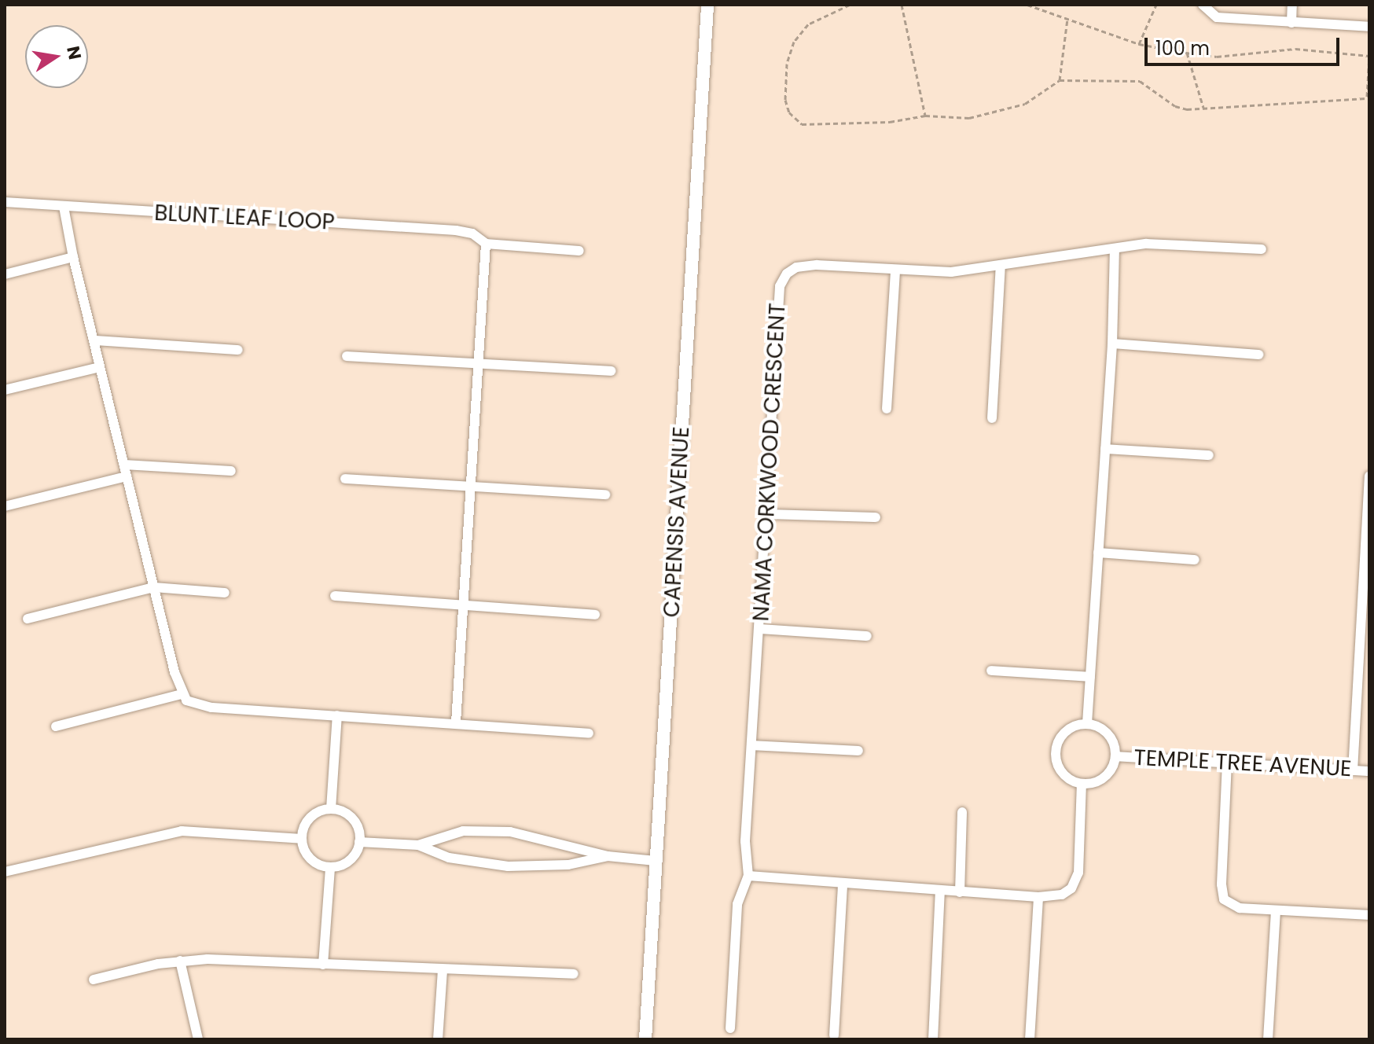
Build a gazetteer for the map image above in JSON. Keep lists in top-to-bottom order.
{
  "streets": {
    "street": [
      "BLUNT LEAF LOOP",
      "NAMA CORKWOOD CRESCENT",
      "CAPENSIS AVENUE",
      "TEMPLE TREE AVENUE"
    ]
  },
  "scale_bar": "100 m",
  "north": "right"
}
